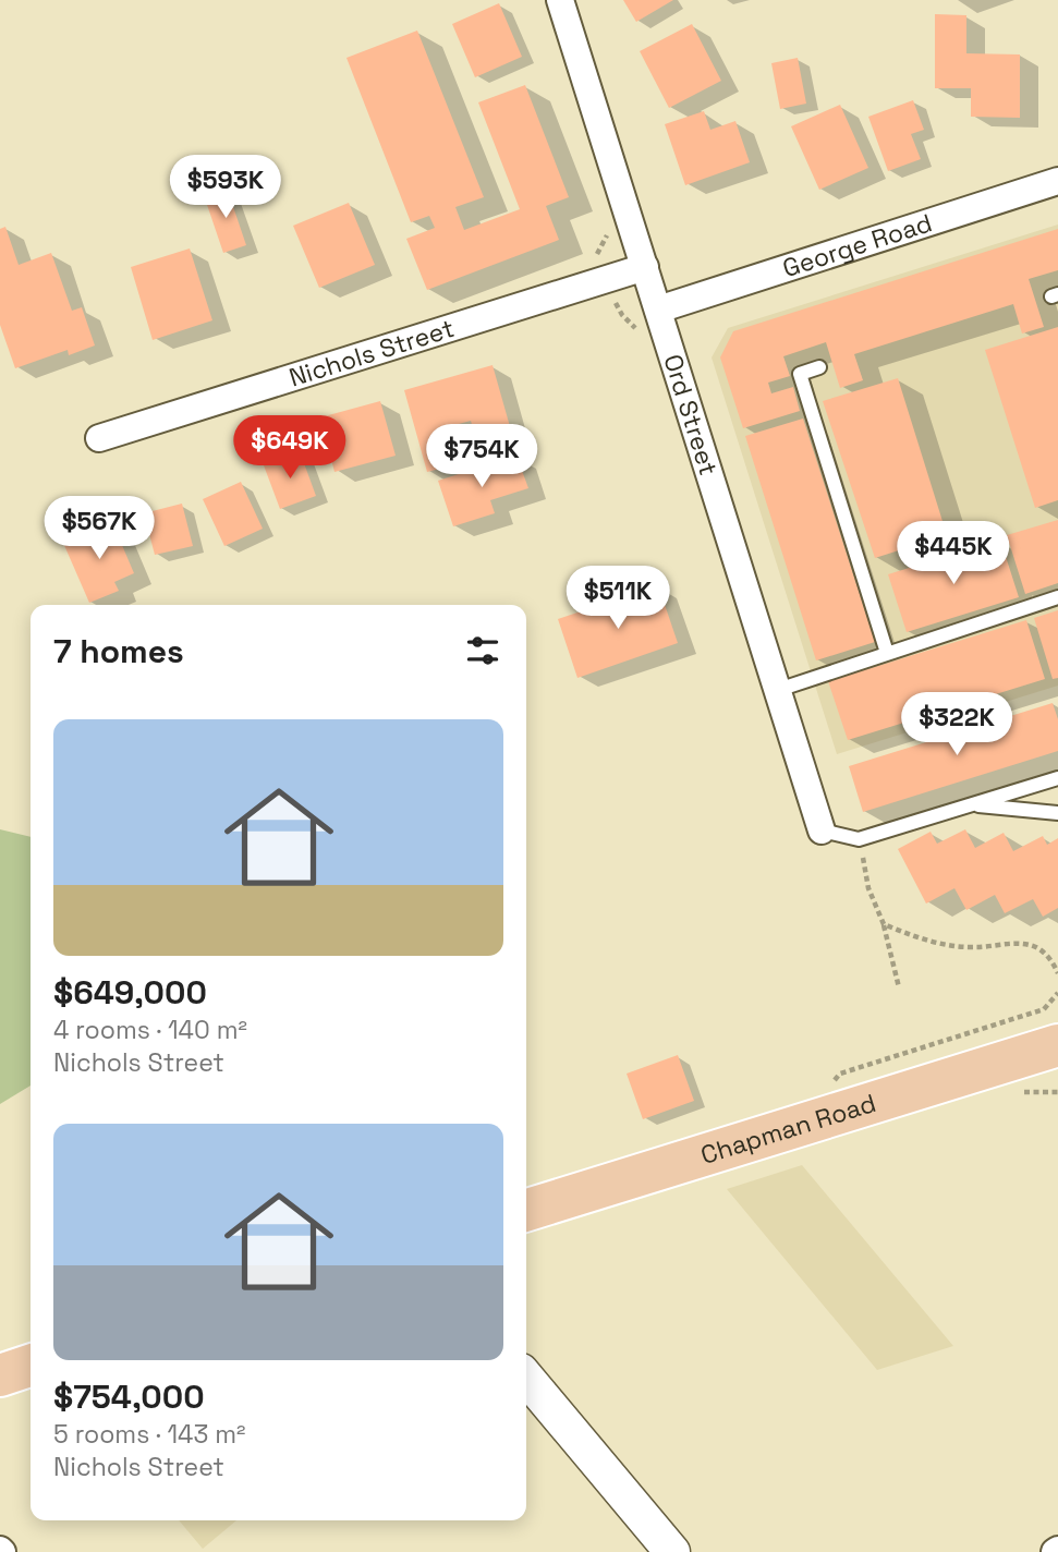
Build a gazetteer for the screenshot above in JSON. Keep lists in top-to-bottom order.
{
  "streets": {
    "main road": ["Chapman Road"],
    "street": ["George Road", "Nichols Street", "Ord Street"]
  },
  "crossings": [
    ["George Road", "Ord Street"],
    ["Nichols Street", "Ord Street"]
  ],
  "page": {
    "price": [
      "$593K",
      "$649K",
      "$754K",
      "$567K",
      "$445K",
      "$511K",
      "$322K"
    ],
    "heading": "7 homes",
    "list": [
      {
        "name": "$649,000",
        "note": "4 rooms · 140 m² · Nichols Street"
      },
      {
        "name": "$754,000",
        "note": "5 rooms · 143 m² · Nichols Street"
      }
    ]
  }
}
